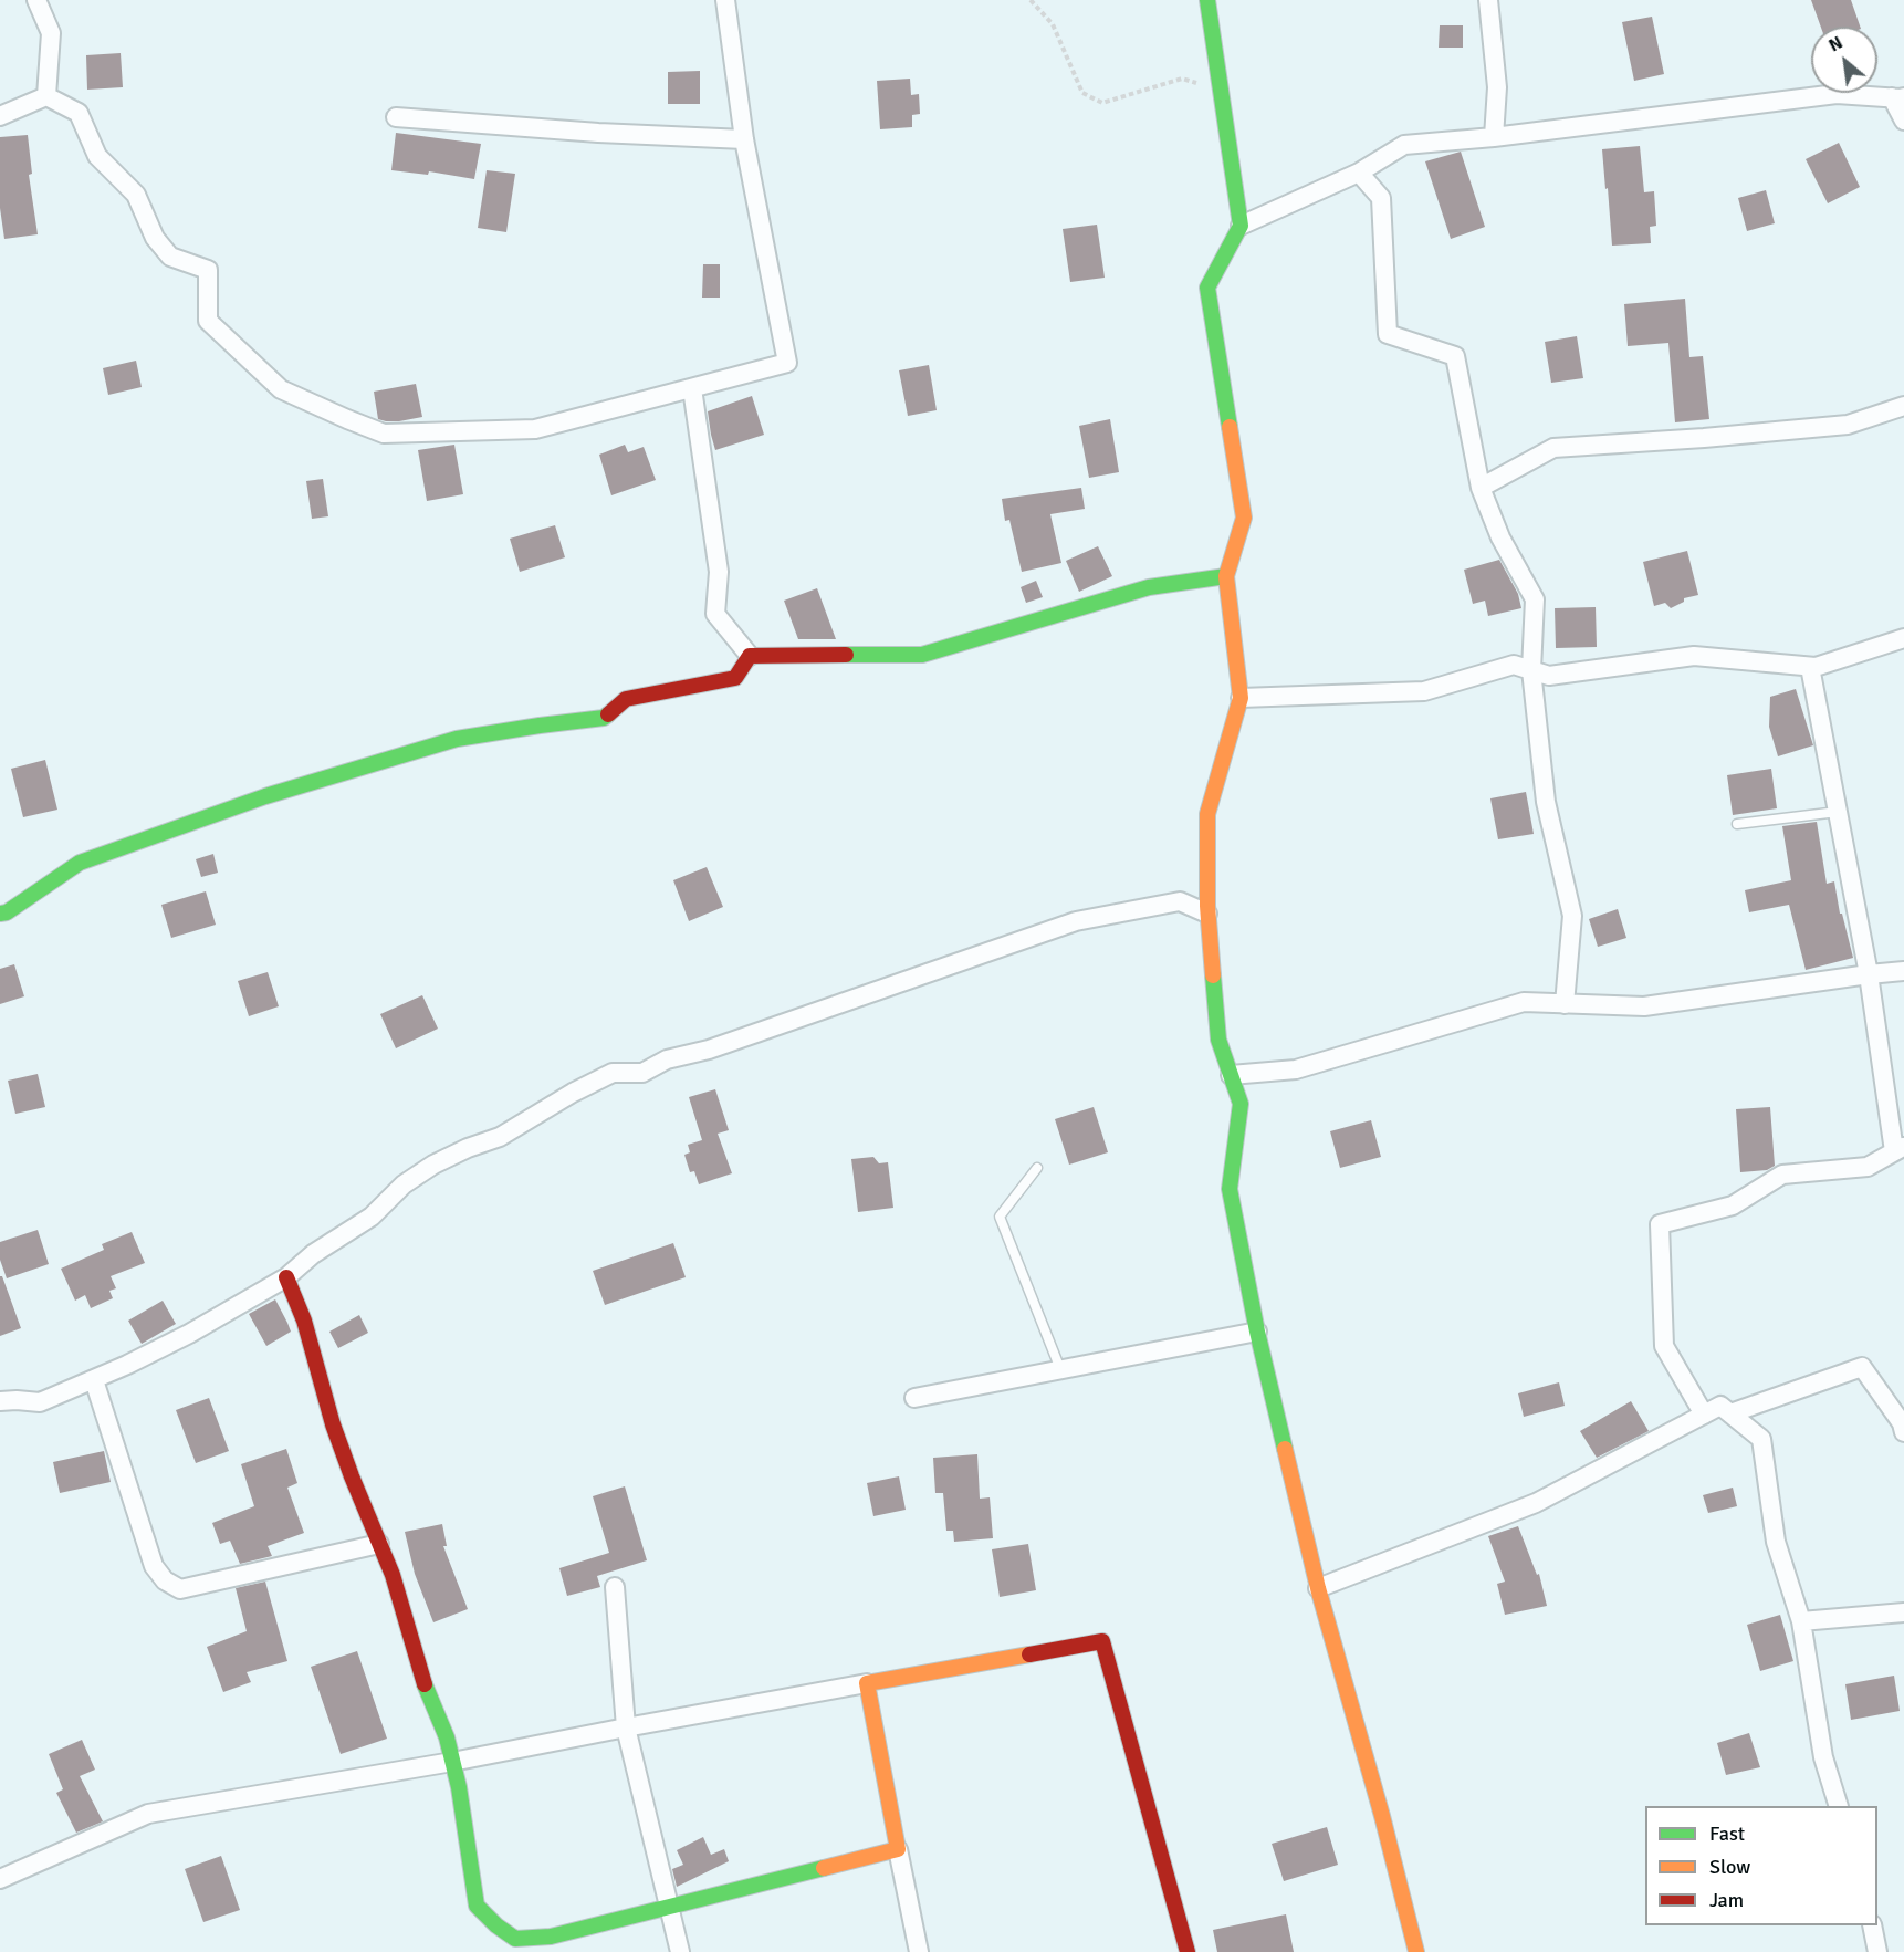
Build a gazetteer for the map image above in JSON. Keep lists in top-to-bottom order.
{
  "legend": ["Fast", "Slow", "Jam"],
  "north": "top left"
}
